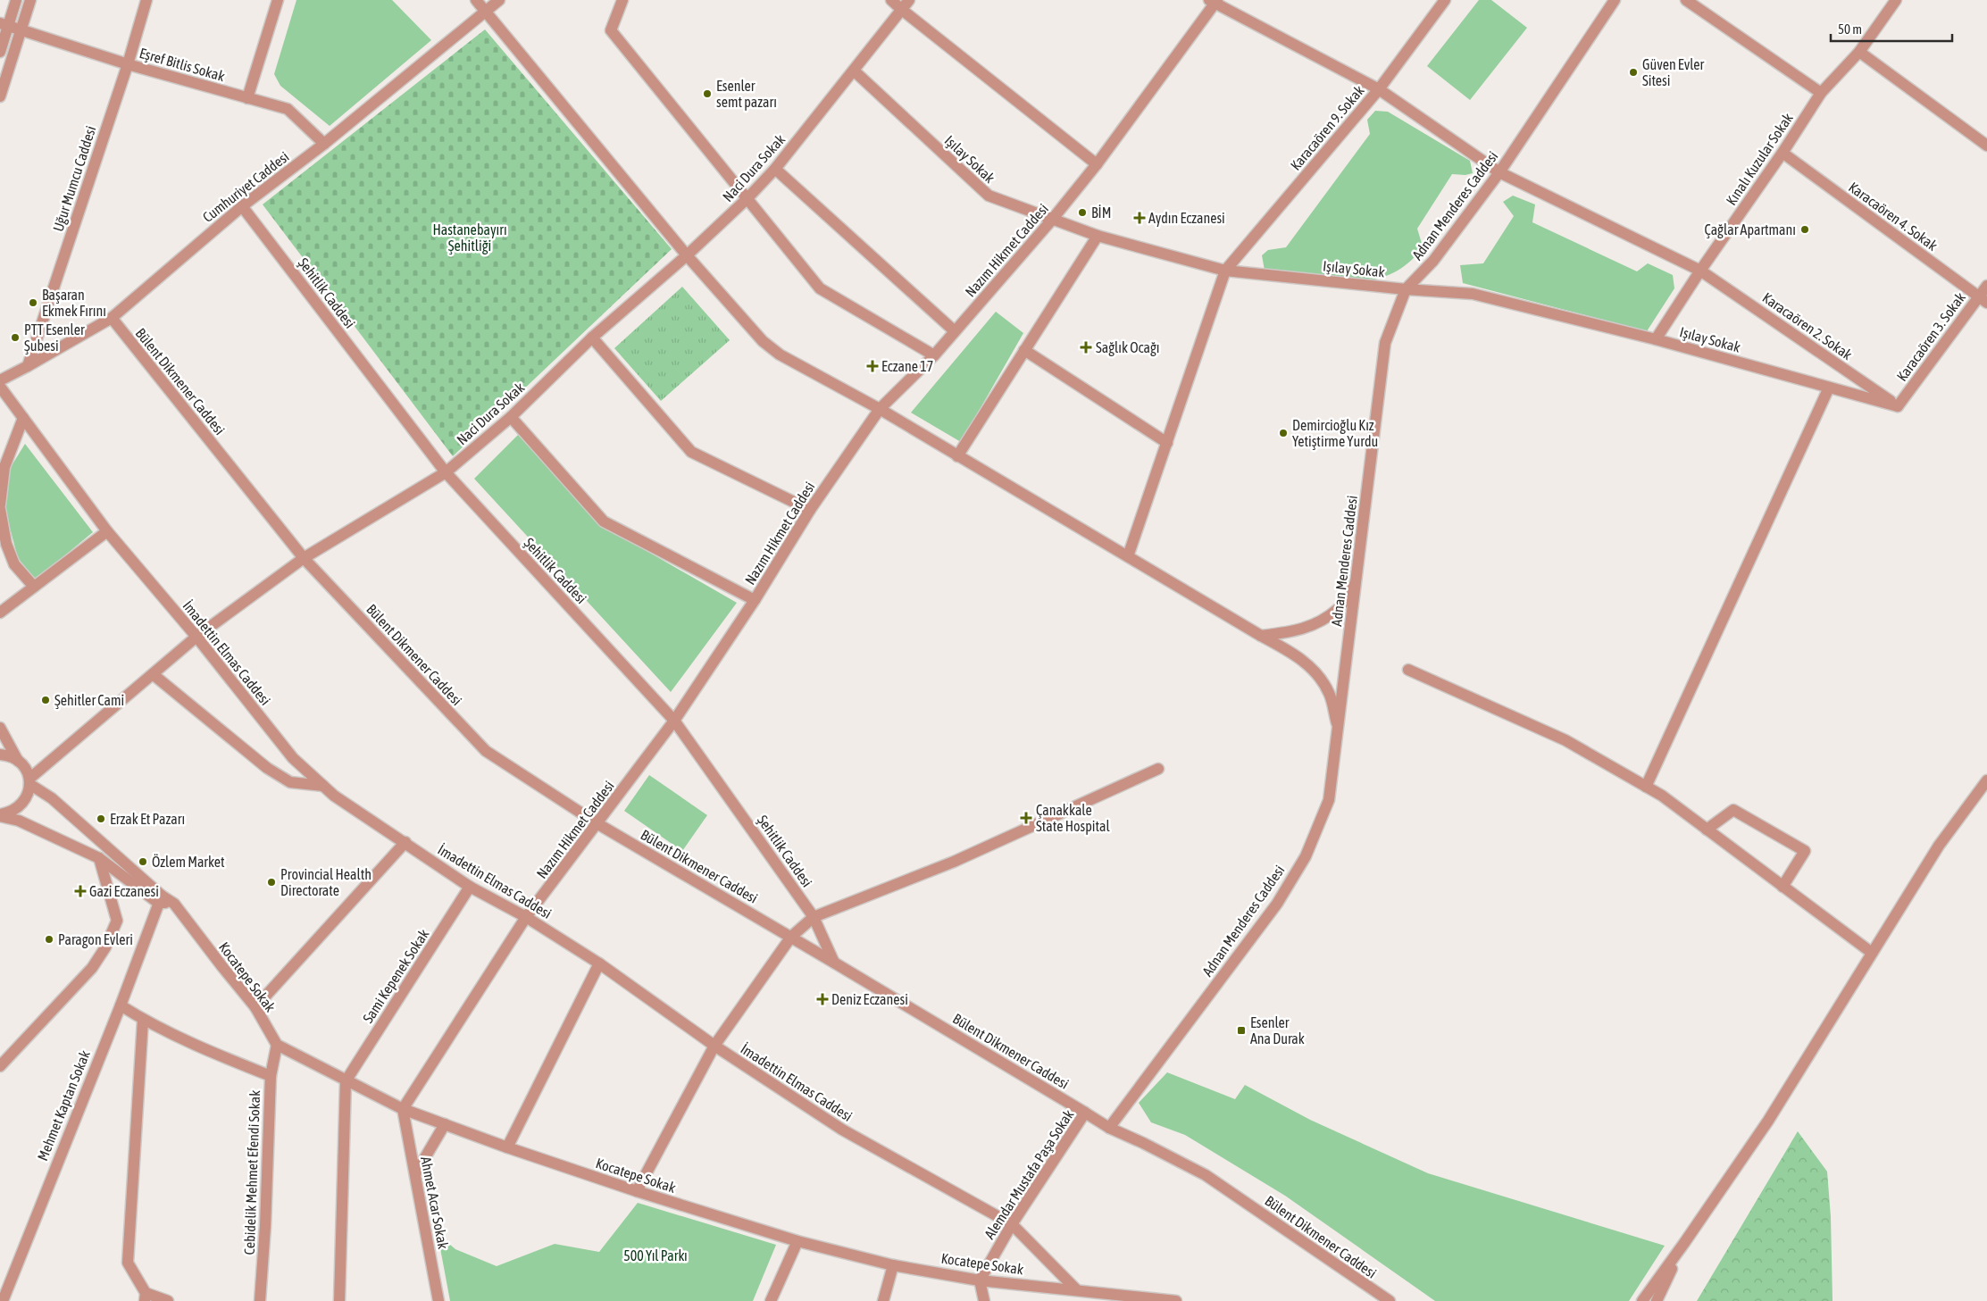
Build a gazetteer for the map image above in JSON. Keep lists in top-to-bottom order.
{
  "streets": {
    "street": [
      "Eşref Bitlis Sokak",
      "Karacaören 9. Sokak",
      "Işılay Sokak",
      "Kınalı Kuzular Sokak",
      "Naci Dura Sokak",
      "Uğur Mumcu Caddesi",
      "Cumhuriyet Caddesi",
      "Adnan Menderes Caddesi",
      "Karacaören 4. Sokak",
      "Nazım Hikmet Caddesi",
      "Şehitlik Caddesi",
      "Karacaören 2. Sokak",
      "Karacaören 3. Sokak",
      "Bülent Dikmener Caddesi",
      "İmadettin Elmas Caddesi",
      "Sami Kepenek Sokak",
      "Kocatepe Sokak",
      "Mehmet Kaptan Sokak",
      "Cebidelik Mehmet Efendi Sokak",
      "Alemdar Mustafa Paşa Sokak",
      "Ahmet Acar Sokak"
    ]
  },
  "crossings": [
    ["Eşref Bitlis Sokak", "Uğur Mumcu Caddesi"],
    ["Eşref Bitlis Sokak", "Cumhuriyet Caddesi"],
    ["Karacaören 9. Sokak", "Işılay Sokak"],
    ["Karacaören 9. Sokak", "Karacaören 2. Sokak"],
    ["Işılay Sokak", "Kınalı Kuzular Sokak"],
    ["Işılay Sokak", "Naci Dura Sokak"],
    ["Işılay Sokak", "Adnan Menderes Caddesi"],
    ["Işılay Sokak", "Nazım Hikmet Caddesi"],
    ["Işılay Sokak", "Karacaören 2. Sokak"],
    ["Işılay Sokak", "Karacaören 3. Sokak"],
    ["Kınalı Kuzular Sokak", "Karacaören 4. Sokak"],
    ["Kınalı Kuzular Sokak", "Karacaören 2. Sokak"],
    ["Naci Dura Sokak", "Şehitlik Caddesi"],
    ["Naci Dura Sokak", "Bülent Dikmener Caddesi"],
    ["Naci Dura Sokak", "İmadettin Elmas Caddesi"],
    ["Uğur Mumcu Caddesi", "Cumhuriyet Caddesi"],
    ["Cumhuriyet Caddesi", "Şehitlik Caddesi"],
    ["Cumhuriyet Caddesi", "Bülent Dikmener Caddesi"],
    ["Adnan Menderes Caddesi", "Karacaören 2. Sokak"],
    ["Adnan Menderes Caddesi", "Bülent Dikmener Caddesi"],
    ["Karacaören 4. Sokak", "Karacaören 3. Sokak"],
    ["Nazım Hikmet Caddesi", "Şehitlik Caddesi"],
    ["Nazım Hikmet Caddesi", "Karacaören 2. Sokak"],
    ["Nazım Hikmet Caddesi", "Bülent Dikmener Caddesi"],
    ["Nazım Hikmet Caddesi", "İmadettin Elmas Caddesi"],
    ["Nazım Hikmet Caddesi", "Kocatepe Sokak"],
    ["Nazım Hikmet Caddesi", "Ahmet Acar Sokak"],
    ["Şehitlik Caddesi", "Bülent Dikmener Caddesi"],
    ["Karacaören 2. Sokak", "Karacaören 3. Sokak"],
    ["Bülent Dikmener Caddesi", "Alemdar Mustafa Paşa Sokak"],
    ["İmadettin Elmas Caddesi", "Sami Kepenek Sokak"],
    ["İmadettin Elmas Caddesi", "Kocatepe Sokak"],
    ["İmadettin Elmas Caddesi", "Alemdar Mustafa Paşa Sokak"],
    ["Sami Kepenek Sokak", "Kocatepe Sokak"],
    ["Kocatepe Sokak", "Mehmet Kaptan Sokak"],
    ["Kocatepe Sokak", "Cebidelik Mehmet Efendi Sokak"],
    ["Kocatepe Sokak", "Alemdar Mustafa Paşa Sokak"],
    ["Kocatepe Sokak", "Ahmet Acar Sokak"]
  ],
  "parks": ["Hastanebayırı Şehitliği", "500 Yıl Parkı"],
  "places": {
    "other": [
      "Güven Evler Sitesi",
      "Esenler semt pazarı",
      "BİM",
      "Çağlar Apartmanı",
      "Başaran Ekmek Fırını",
      "PTT Esenler Şubesi",
      "Demircioğlu Kız Yetiştirme Yurdu",
      "Şehitler Cami",
      "Erzak Et Pazarı",
      "Özlem Market",
      "Provincial Health Directorate",
      "Paragon Evleri"
    ],
    "health": [
      "Aydın Eczanesi",
      "Sağlık Ocağı",
      "Eczane 17",
      "Çanakkale State Hospital",
      "Gazi Eczanesi",
      "Deniz Eczanesi"
    ],
    "transit": ["Esenler Ana Durak"]
  },
  "scale_bar": "50 m"
}
